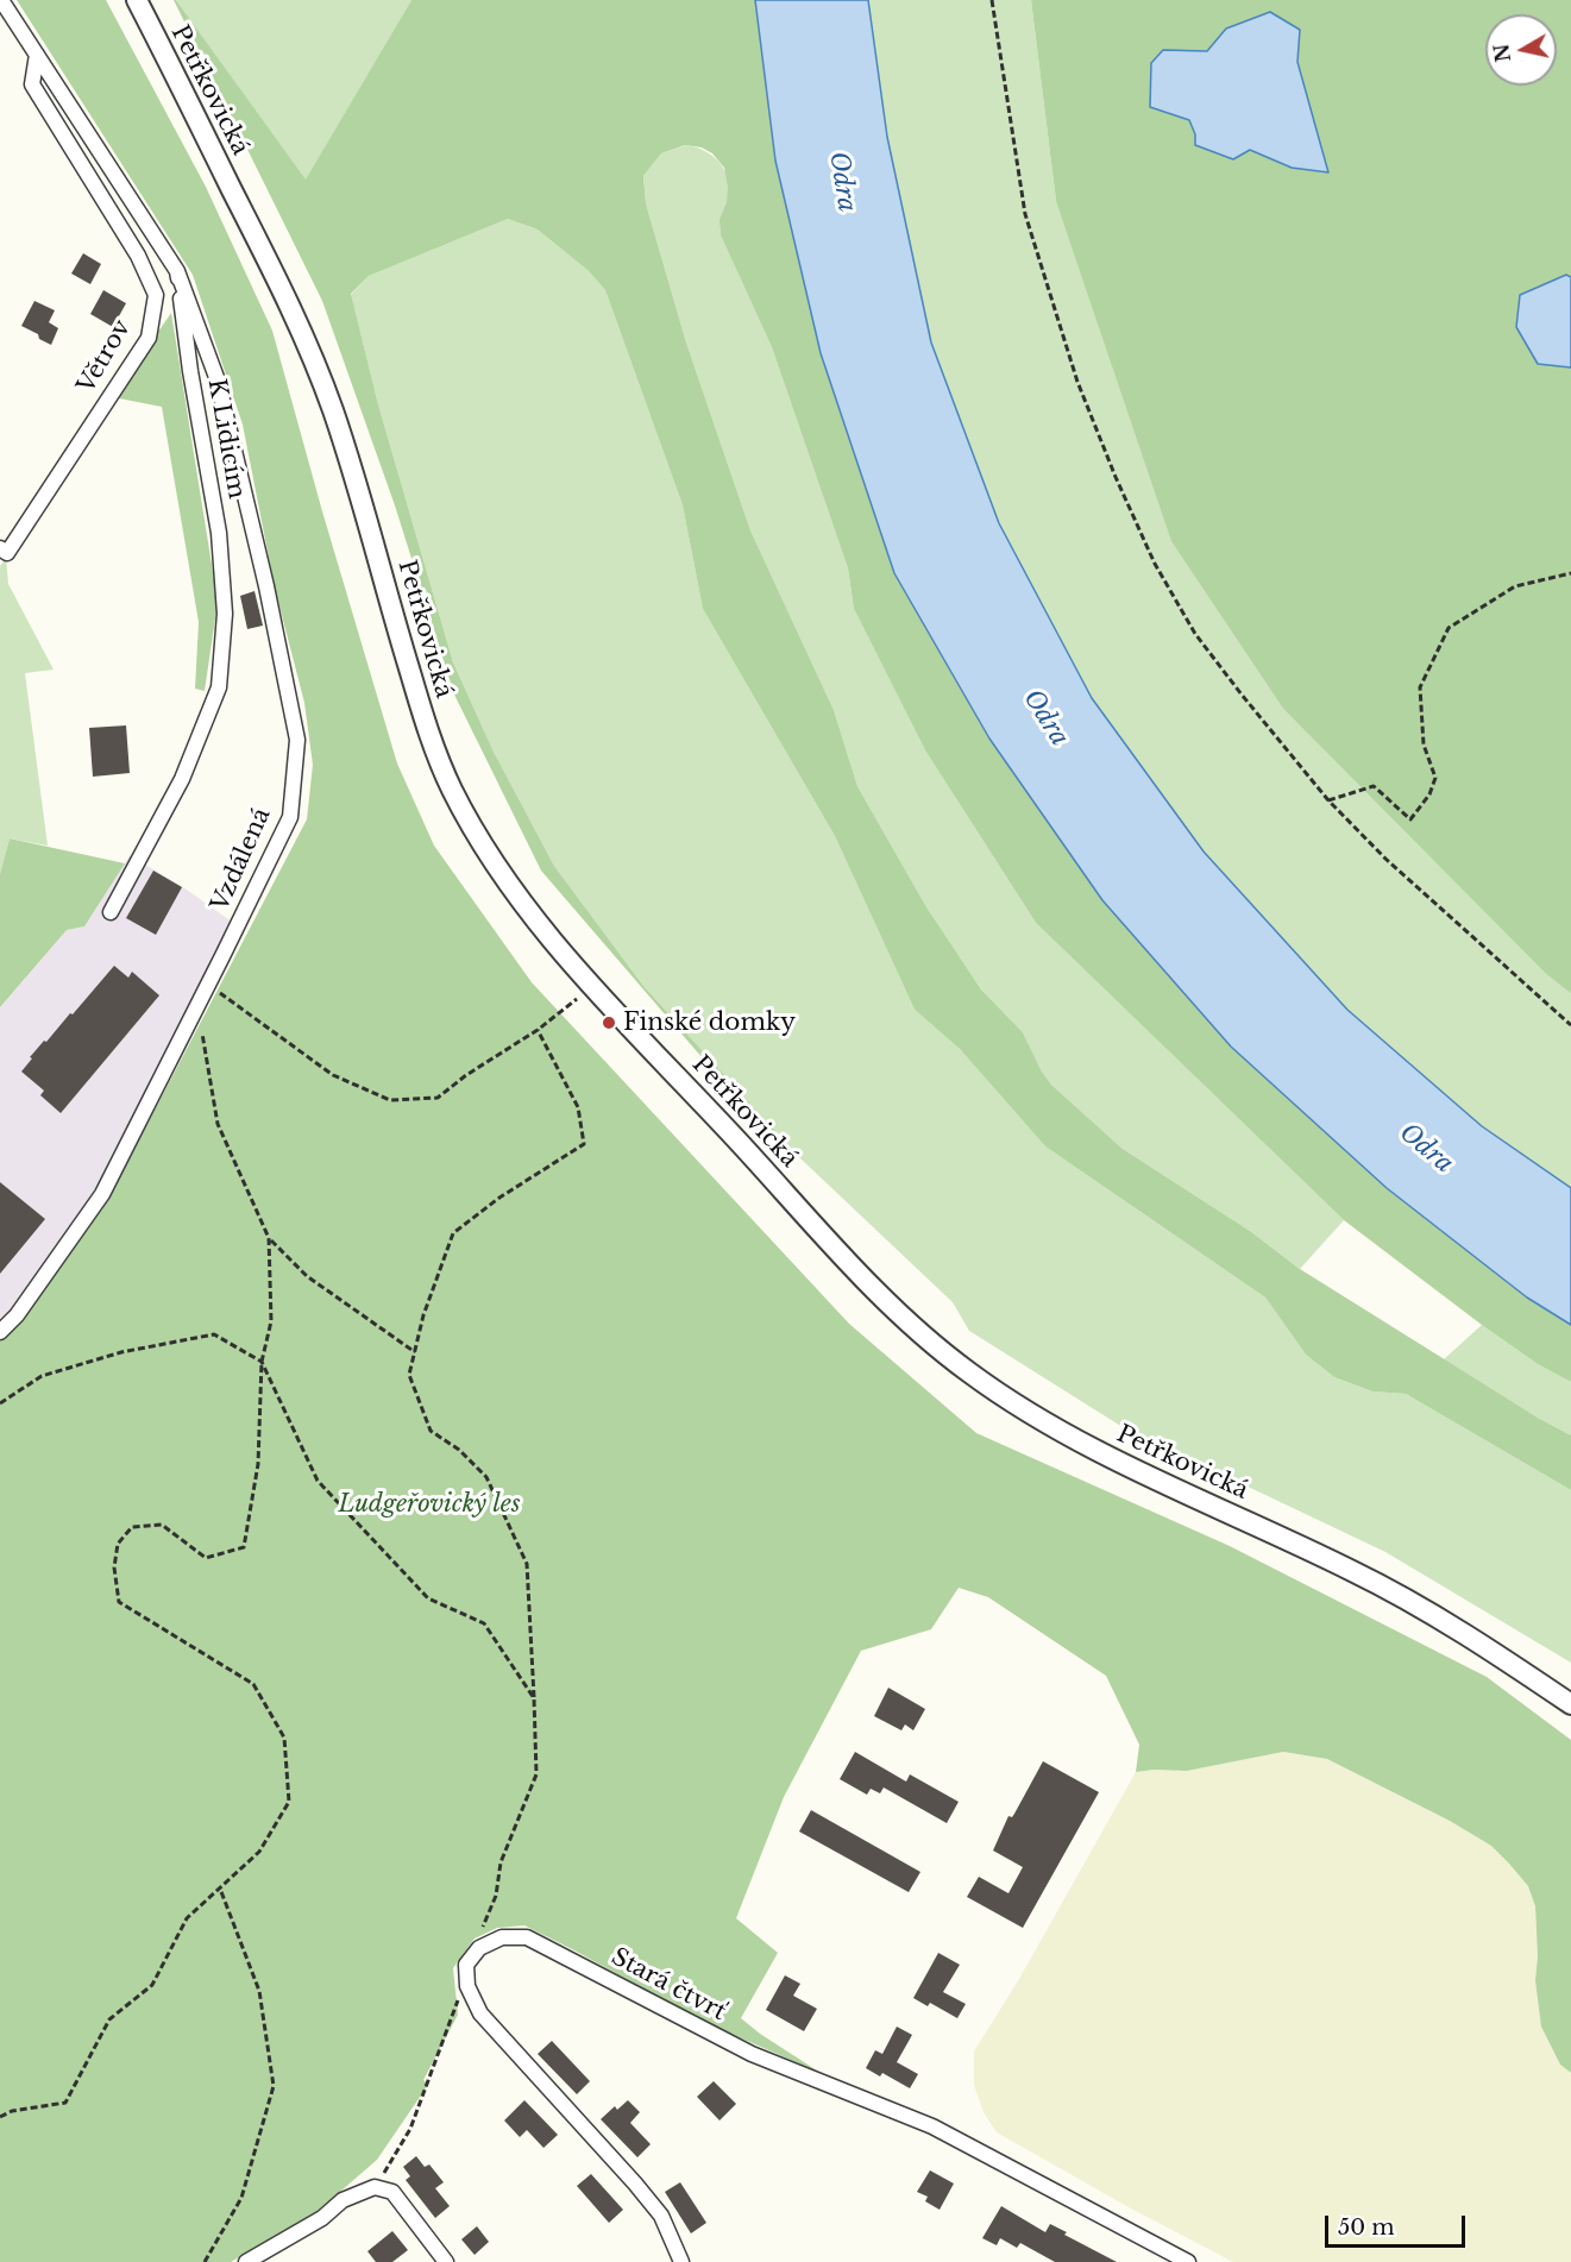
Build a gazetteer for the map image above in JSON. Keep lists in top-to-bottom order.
{
  "streets": {
    "street": [
      "Petřkovická",
      "Větrov",
      "K Lidicím",
      "Vzdálená",
      "Stará čtvrť"
    ]
  },
  "crossings": [
    ["Větrov", "K Lidicím"],
    ["K Lidicím", "Vzdálená"]
  ],
  "water": ["Odra"],
  "parks": ["Ludgeřovický les"],
  "places": ["Finské domky"],
  "scale_bar": "50 m",
  "north": "left"
}
